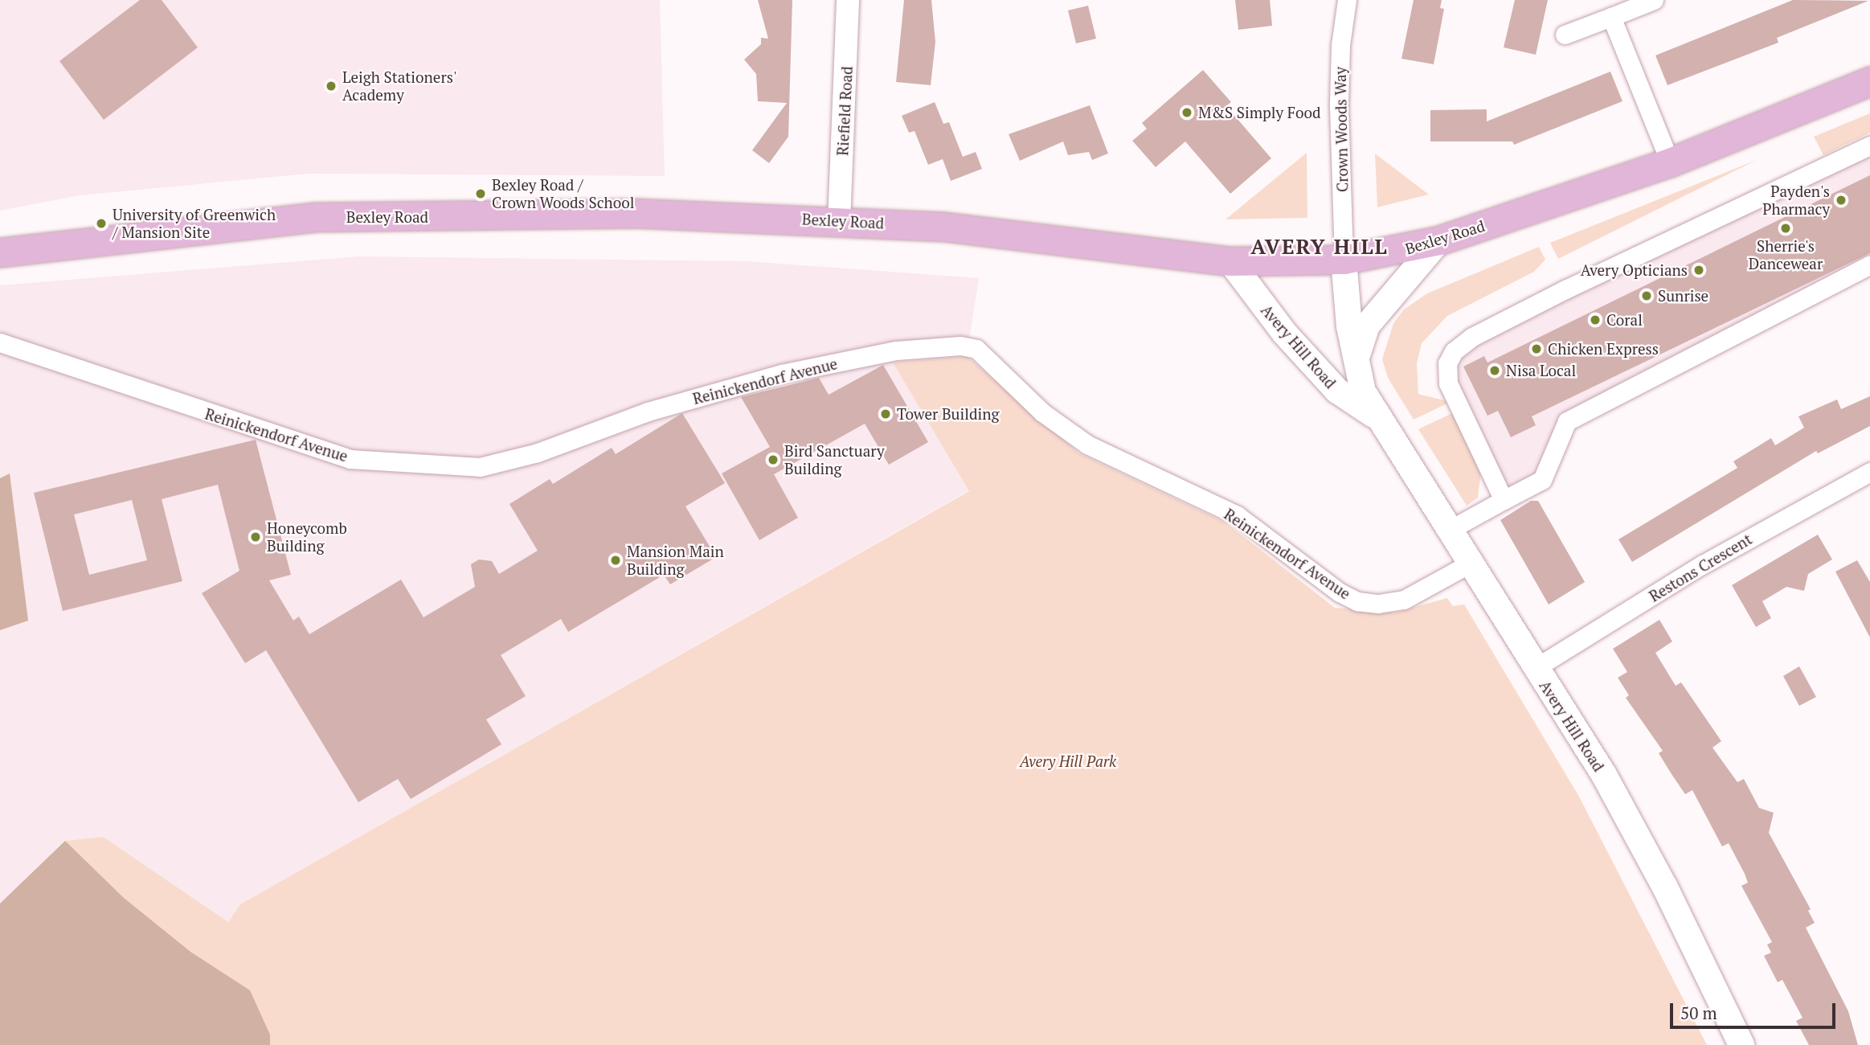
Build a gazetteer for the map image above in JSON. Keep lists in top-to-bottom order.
{
  "streets": {
    "main road": ["Bexley Road", "Avery Hill Road"],
    "street": [
      "Riefield Road",
      "Crown Woods Way",
      "Reinickendorf Avenue",
      "Restons Crescent"
    ]
  },
  "crossings": [
    ["Riefield Road", "Bexley Road"],
    ["Crown Woods Way", "Bexley Road"],
    ["Crown Woods Way", "Avery Hill Road"],
    ["Bexley Road", "Avery Hill Road"],
    ["Avery Hill Road", "Reinickendorf Avenue"],
    ["Avery Hill Road", "Restons Crescent"]
  ],
  "districts": ["AVERY HILL"],
  "parks": ["Avery Hill Park"],
  "places": [
    "Leigh Stationers' Academy",
    "M&S Simply Food",
    "Bexley Road / Crown Woods School",
    "Payden's Pharmacy",
    "University of Greenwich / Mansion Site",
    "Sherrie's Dancewear",
    "Avery Opticians",
    "Sunrise",
    "Coral",
    "Chicken Express",
    "Nisa Local",
    "Tower Building",
    "Bird Sanctuary Building",
    "Honeycomb Building",
    "Mansion Main Building"
  ],
  "scale_bar": "50 m"
}
